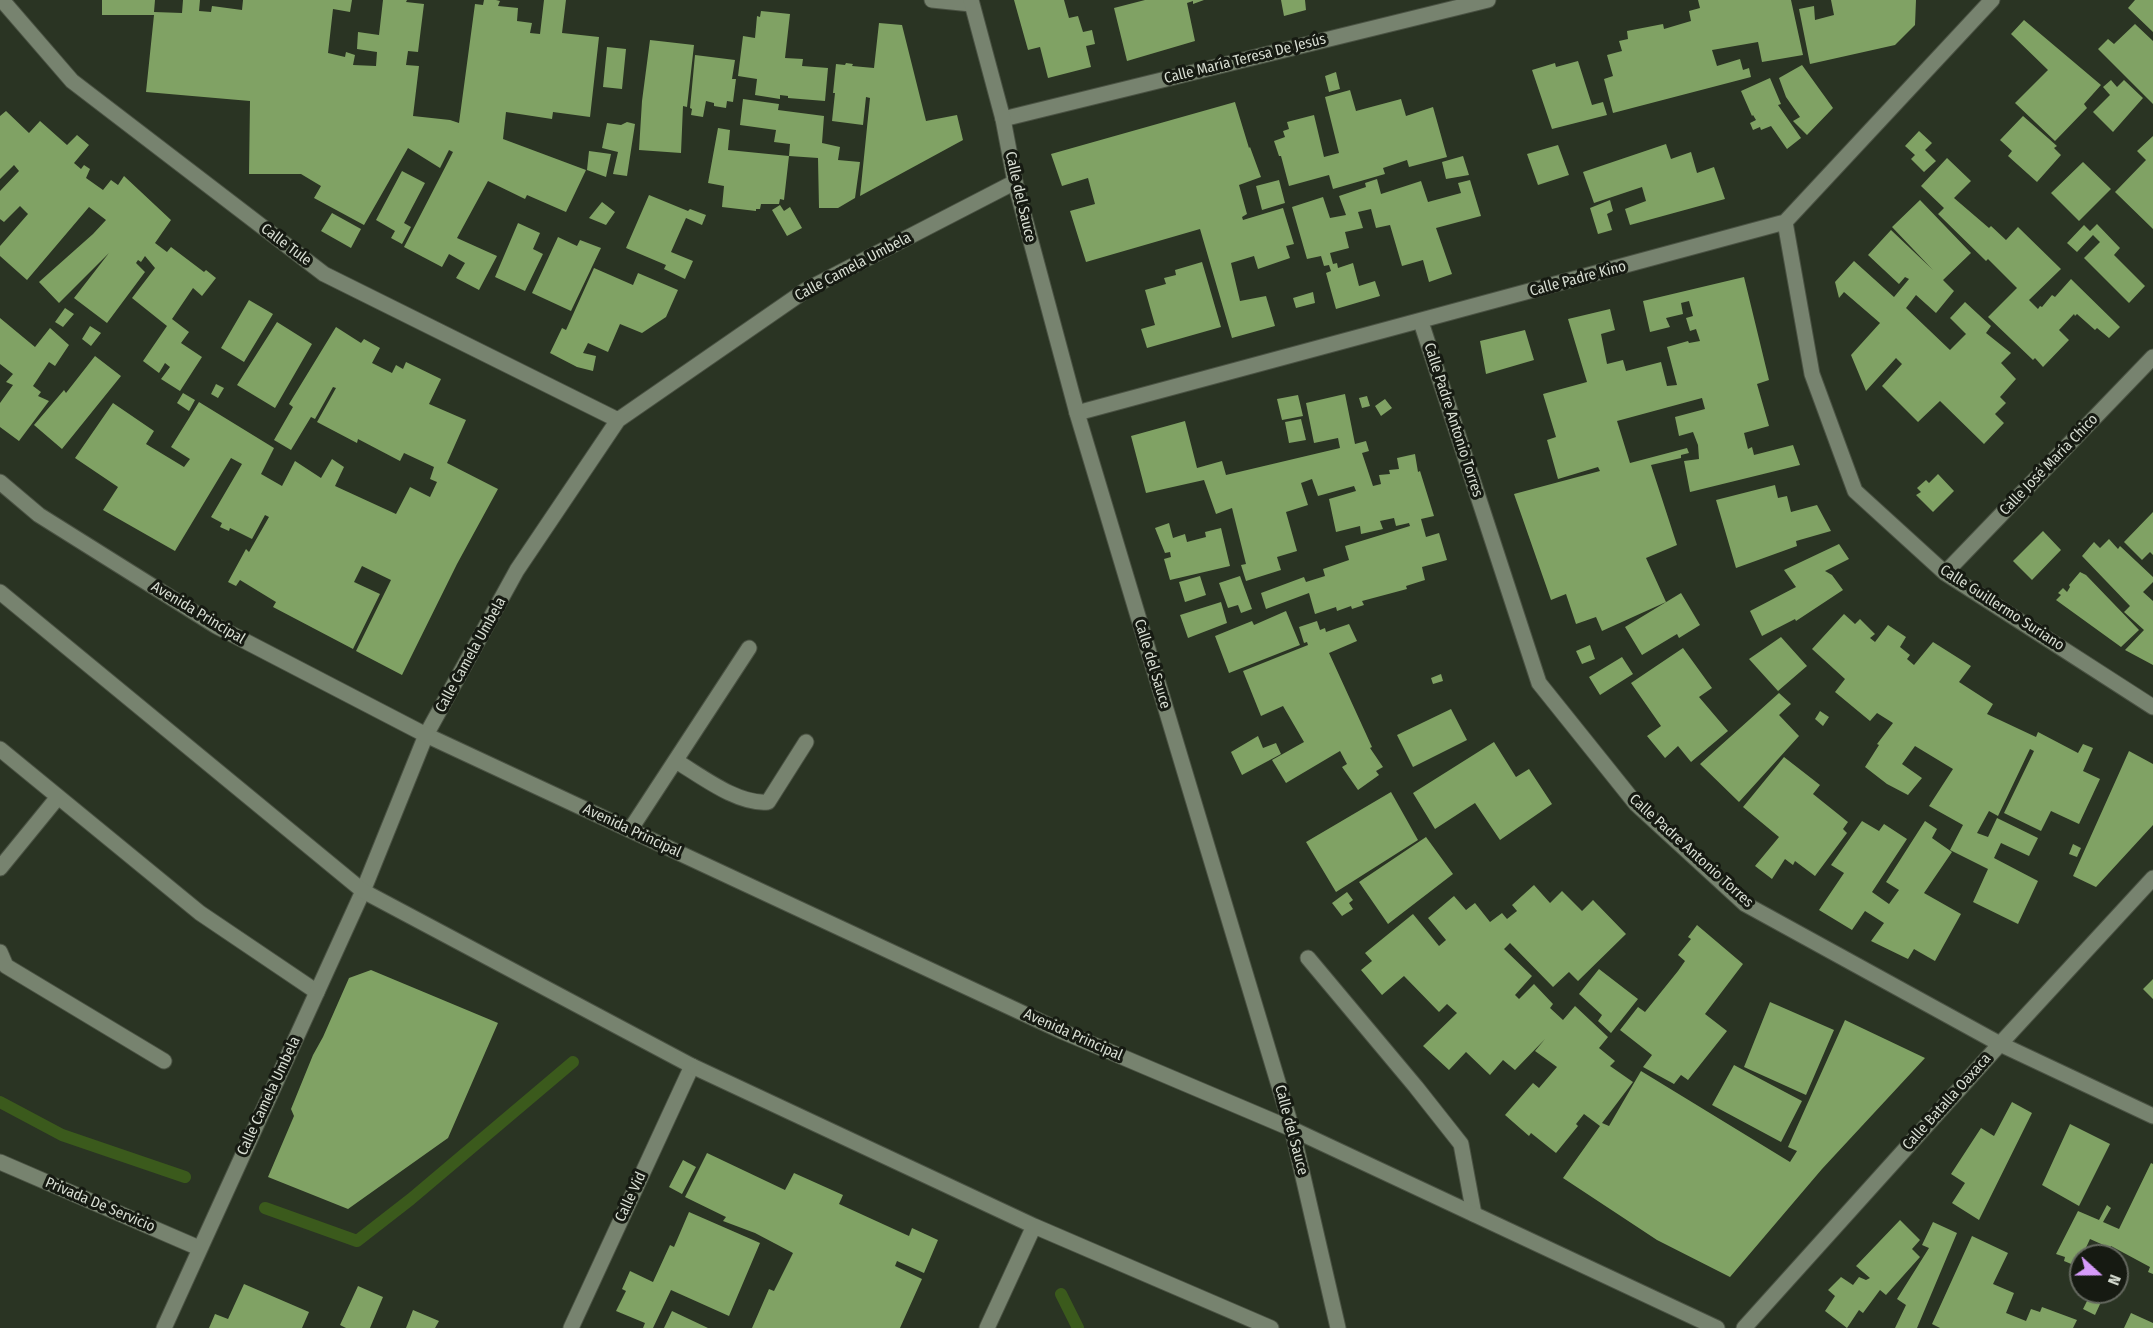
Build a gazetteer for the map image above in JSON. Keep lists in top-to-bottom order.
{
  "streets": {
    "street": [
      "Calle María Teresa De Jesús",
      "Calle del Sauce",
      "Calle Tule",
      "Calle Camela Umbela",
      "Calle Padre Kino",
      "Calle Padre Antonio Torres",
      "Calle José María Chico",
      "Calle Guillermo Suriano",
      "Avenida Principal",
      "Calle Batalla Oaxaca",
      "Calle Vid",
      "Privada De Servicio"
    ]
  },
  "crossings": [
    ["Calle María Teresa De Jesús", "Calle del Sauce"],
    ["Calle del Sauce", "Calle Camela Umbela"],
    ["Calle del Sauce", "Calle Padre Kino"],
    ["Calle del Sauce", "Avenida Principal"],
    ["Calle Tule", "Calle Camela Umbela"],
    ["Calle Camela Umbela", "Avenida Principal"],
    ["Calle Camela Umbela", "Privada De Servicio"],
    ["Calle Padre Kino", "Calle Padre Antonio Torres"],
    ["Calle Padre Kino", "Calle Guillermo Suriano"],
    ["Calle Padre Antonio Torres", "Calle Batalla Oaxaca"],
    ["Calle José María Chico", "Calle Guillermo Suriano"]
  ],
  "north": "right"
}
